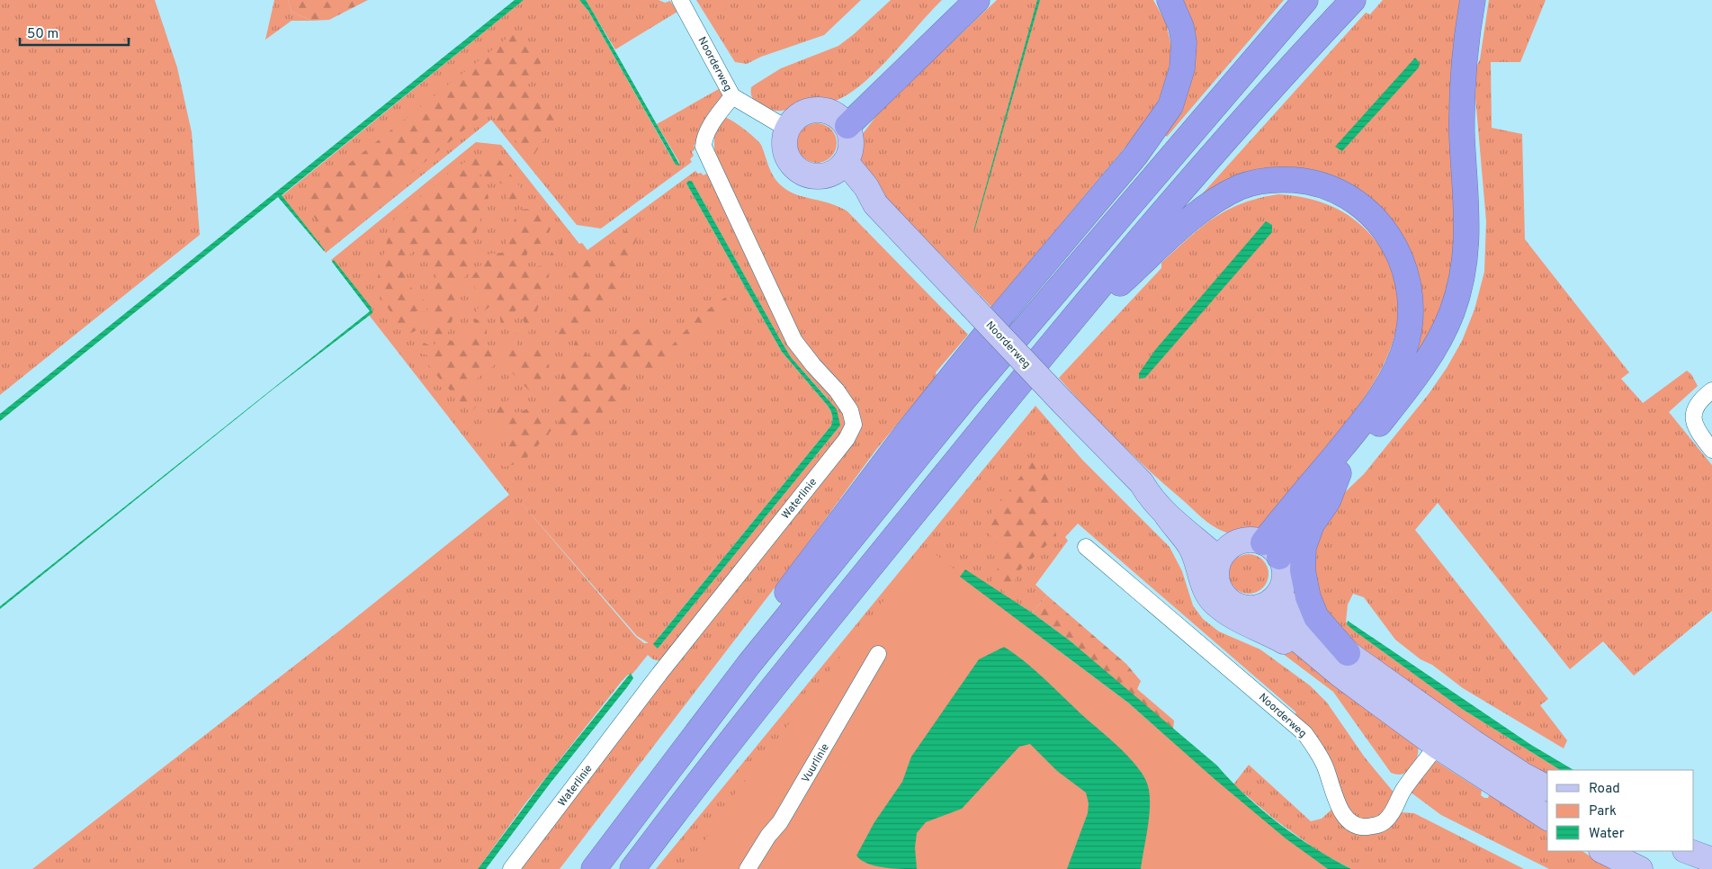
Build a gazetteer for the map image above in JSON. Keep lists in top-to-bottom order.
{
  "streets": {
    "main road": ["Noorderweg"],
    "street": ["Waterlinie", "Vuurlinie"]
  },
  "crossings": [
    ["Noorderweg", "Waterlinie"]
  ],
  "legend": ["Road", "Park", "Water"],
  "scale_bar": "50 m"
}
